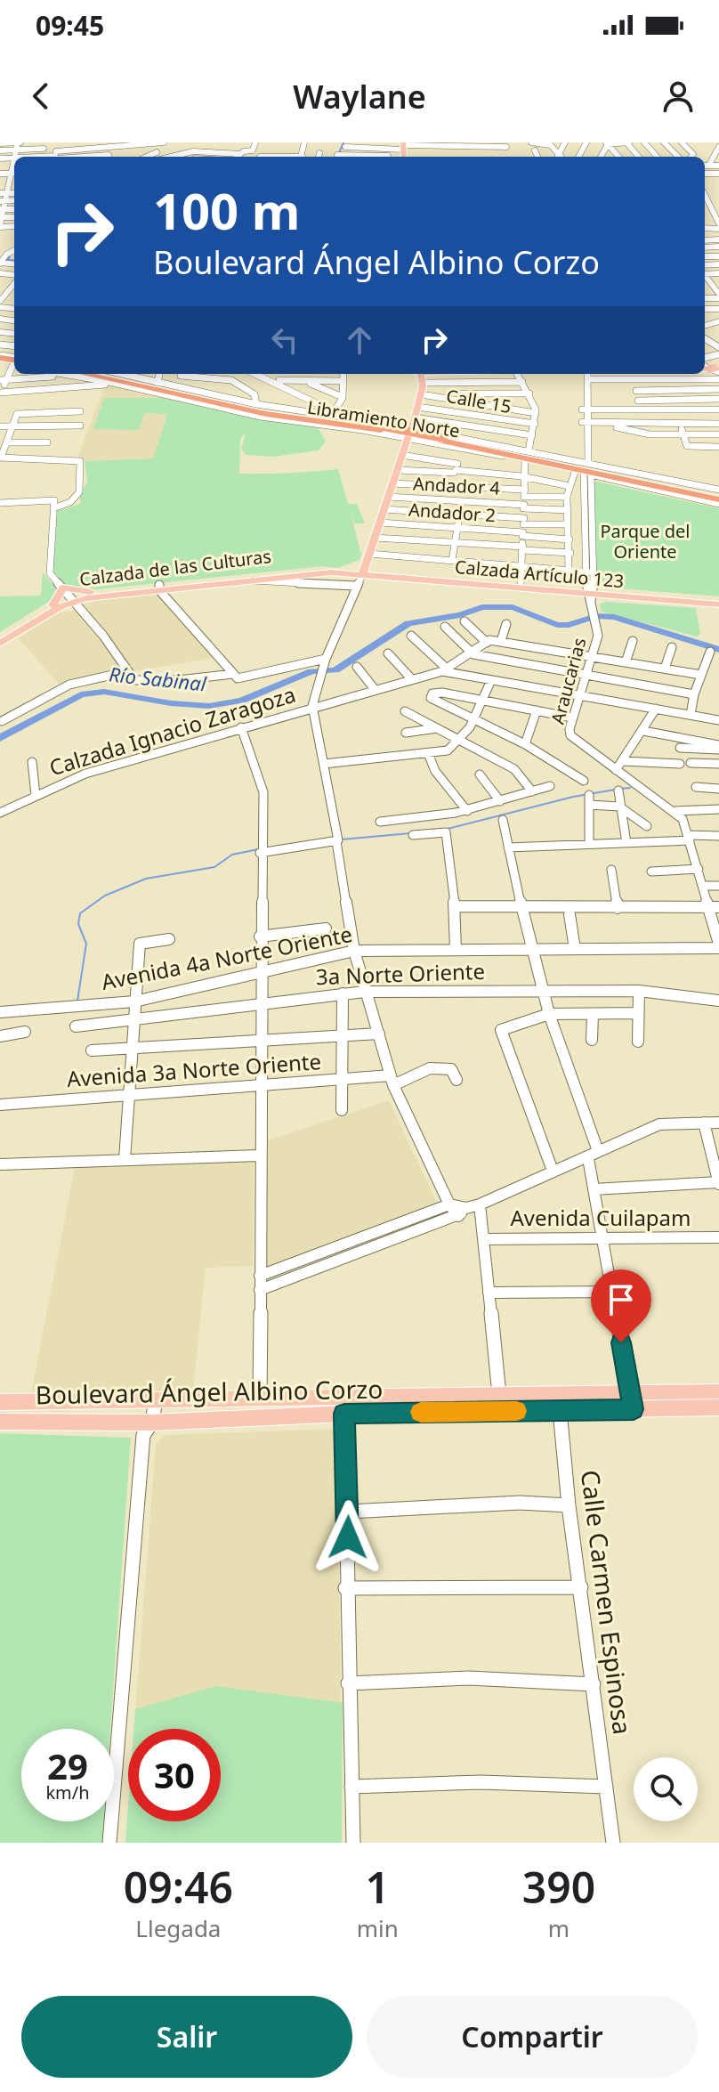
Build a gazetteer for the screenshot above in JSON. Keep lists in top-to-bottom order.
{
  "streets": {
    "highway": ["Libramiento Norte"],
    "main road": ["Calzada de las Culturas", "Calzada Artículo 123", "Boulevard Ángel Albino Corzo"],
    "street": [
      "Calle 15",
      "Andador 4",
      "Andador 2",
      "Araucarias",
      "Calzada Ignacio Zaragoza",
      "Avenida 4a Norte Oriente",
      "3a Norte Oriente",
      "Avenida 3a Norte Oriente",
      "Avenida Cuilapam",
      "Calle Carmen Espinosa"
    ]
  },
  "crossings": [
    ["Libramiento Norte", "Araucarias"],
    ["Calzada de las Culturas", "Calzada Artículo 123"],
    ["Calzada de las Culturas", "Calzada Ignacio Zaragoza"],
    ["Calzada Artículo 123", "Araucarias"],
    ["Calzada Artículo 123", "Calzada Ignacio Zaragoza"],
    ["Boulevard Ángel Albino Corzo", "Calle Carmen Espinosa"]
  ],
  "water": ["Río Sabinal"],
  "parks": ["Parque del Oriente"],
  "page": {
    "status": "09:45",
    "header": "Waylane",
    "turn": ["100 m", "Boulevard Ángel Albino Corzo"],
    "speed": "29 km/h",
    "limit": "30",
    "eta": [
      "09:46",
      "Llegada",
      "1",
      "min",
      "390",
      "m"
    ],
    "buttons": ["Salir", "Compartir"]
  }
}
